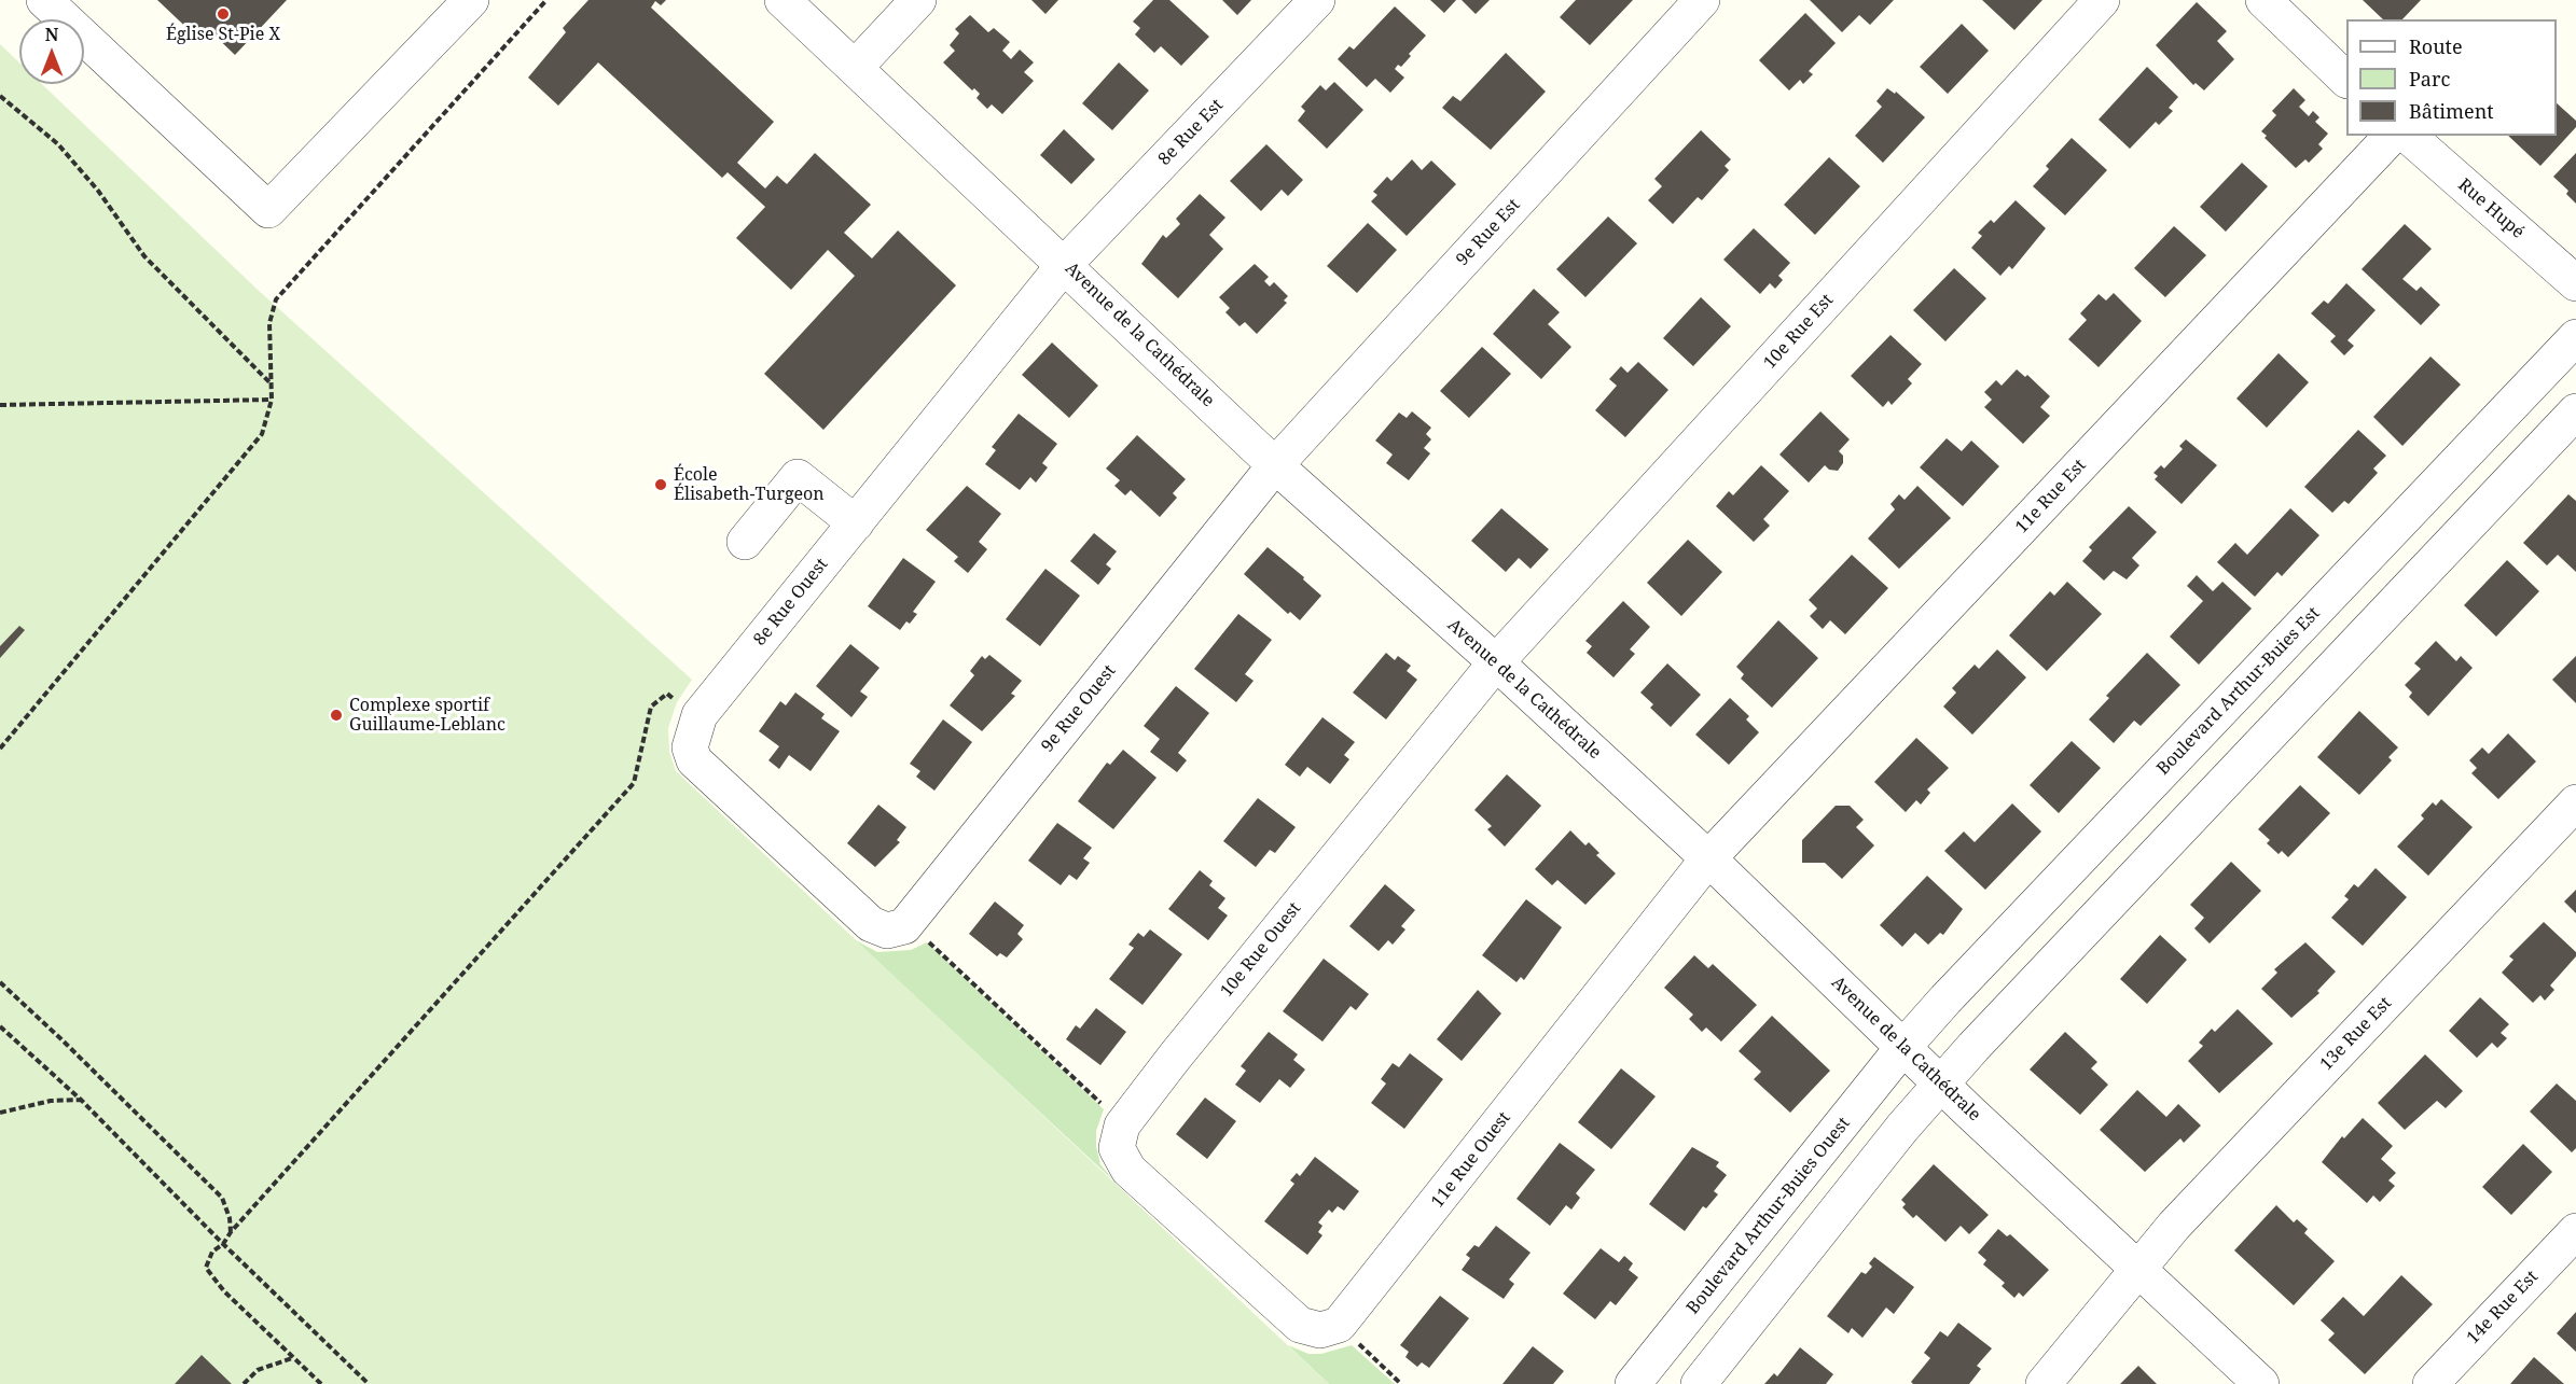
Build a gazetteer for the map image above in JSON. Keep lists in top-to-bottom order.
{
  "streets": {
    "street": [
      "8e Rue Est",
      "Rue Hupé",
      "9e Rue Est",
      "10e Rue Est",
      "Avenue de la Cathédrale",
      "11e Rue Est",
      "8e Rue Ouest",
      "Boulevard Arthur-Buies Est",
      "9e Rue Ouest",
      "10e Rue Ouest",
      "13e Rue Est",
      "11e Rue Ouest",
      "Boulevard Arthur-Buies Ouest",
      "14e Rue Est"
    ]
  },
  "crossings": [
    ["8e Rue Est", "Avenue de la Cathédrale"],
    ["8e Rue Est", "8e Rue Ouest"],
    ["9e Rue Est", "Avenue de la Cathédrale"],
    ["9e Rue Est", "9e Rue Ouest"],
    ["10e Rue Est", "Avenue de la Cathédrale"],
    ["10e Rue Est", "10e Rue Ouest"],
    ["Avenue de la Cathédrale", "11e Rue Est"],
    ["Avenue de la Cathédrale", "8e Rue Ouest"],
    ["Avenue de la Cathédrale", "Boulevard Arthur-Buies Est"],
    ["Avenue de la Cathédrale", "9e Rue Ouest"],
    ["Avenue de la Cathédrale", "10e Rue Ouest"],
    ["Avenue de la Cathédrale", "13e Rue Est"],
    ["Avenue de la Cathédrale", "11e Rue Ouest"],
    ["Avenue de la Cathédrale", "Boulevard Arthur-Buies Ouest"],
    ["11e Rue Est", "11e Rue Ouest"],
    ["8e Rue Ouest", "9e Rue Ouest"],
    ["Boulevard Arthur-Buies Est", "Boulevard Arthur-Buies Ouest"]
  ],
  "places": ["Église St-Pie X", "École Élisabeth-Turgeon", "Complexe sportif Guillaume-Leblanc"],
  "legend": ["Route", "Parc", "Bâtiment"],
  "north": "top"
}
